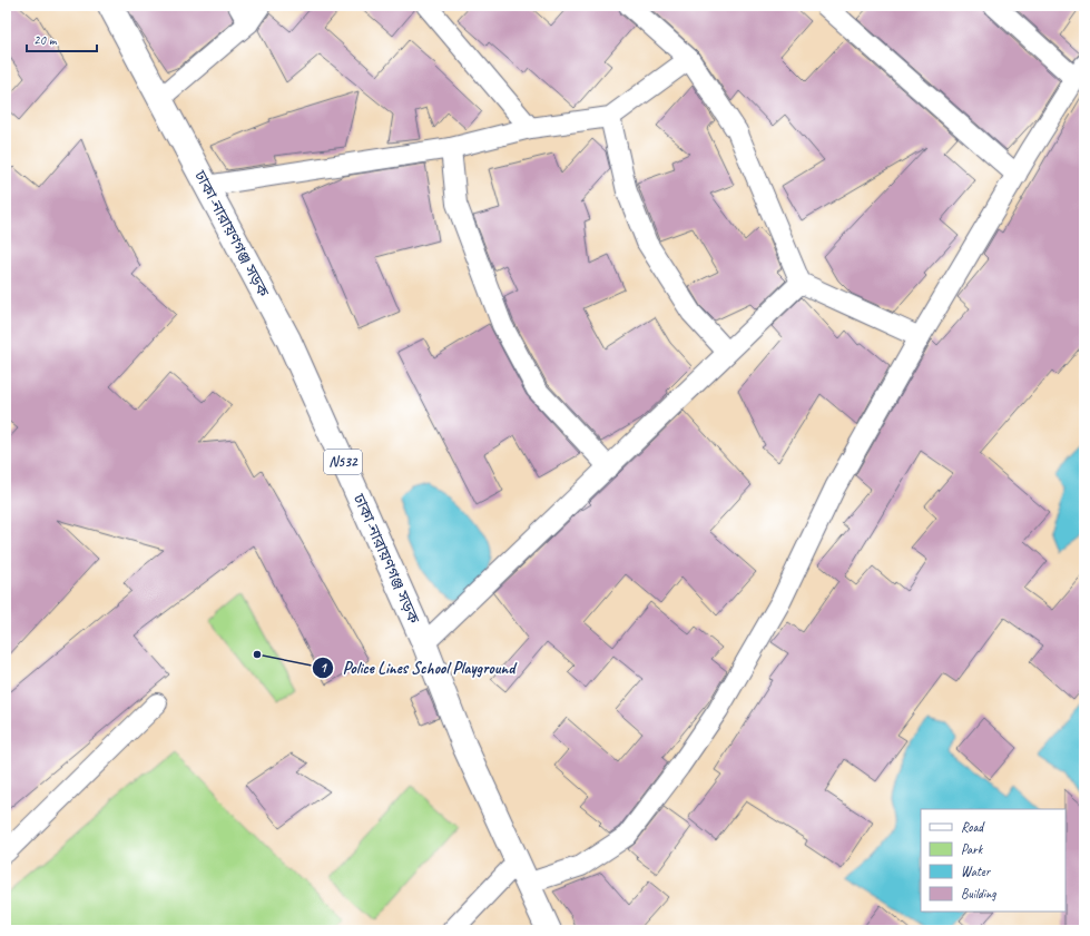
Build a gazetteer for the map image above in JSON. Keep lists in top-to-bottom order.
{
  "streets": {
    "highway": ["ঢাকা-নারায়ণগঞ্জ সড়ক", "N532"]
  },
  "places": ["Police Lines School Playground"],
  "legend": [
    "Road",
    "Park",
    "Water",
    "Building"
  ],
  "scale_bar": "20 m"
}
